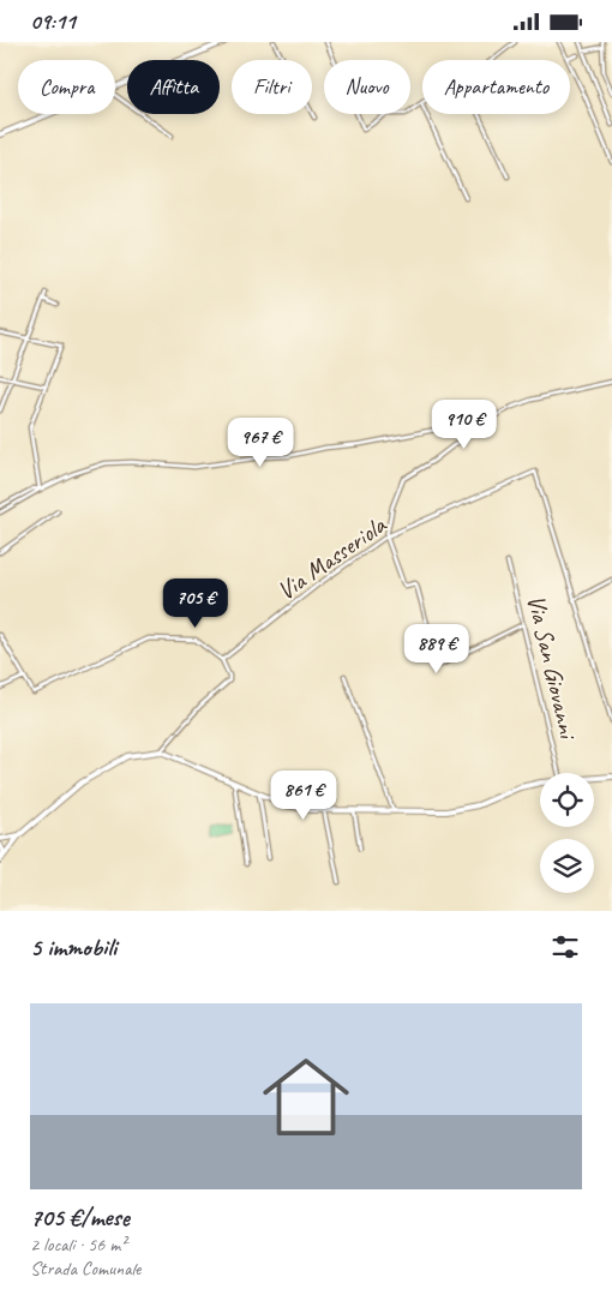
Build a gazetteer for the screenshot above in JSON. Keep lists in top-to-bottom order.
{
  "streets": {
    "street": ["Via Masseriola", "Via San Giovanni"]
  },
  "page": {
    "status": "09:11",
    "chip": [
      "Compra",
      "Affitta",
      "Filtri",
      "Nuovo",
      "Appartamento"
    ],
    "price": [
      "910 €",
      "967 €",
      "705 €",
      "889 €",
      "861 €"
    ],
    "heading": "5 immobili",
    "list": [
      {
        "name": "705 €/mese",
        "note": "2 locali · 56 m² · Strada Comunale"
      }
    ]
  }
}
